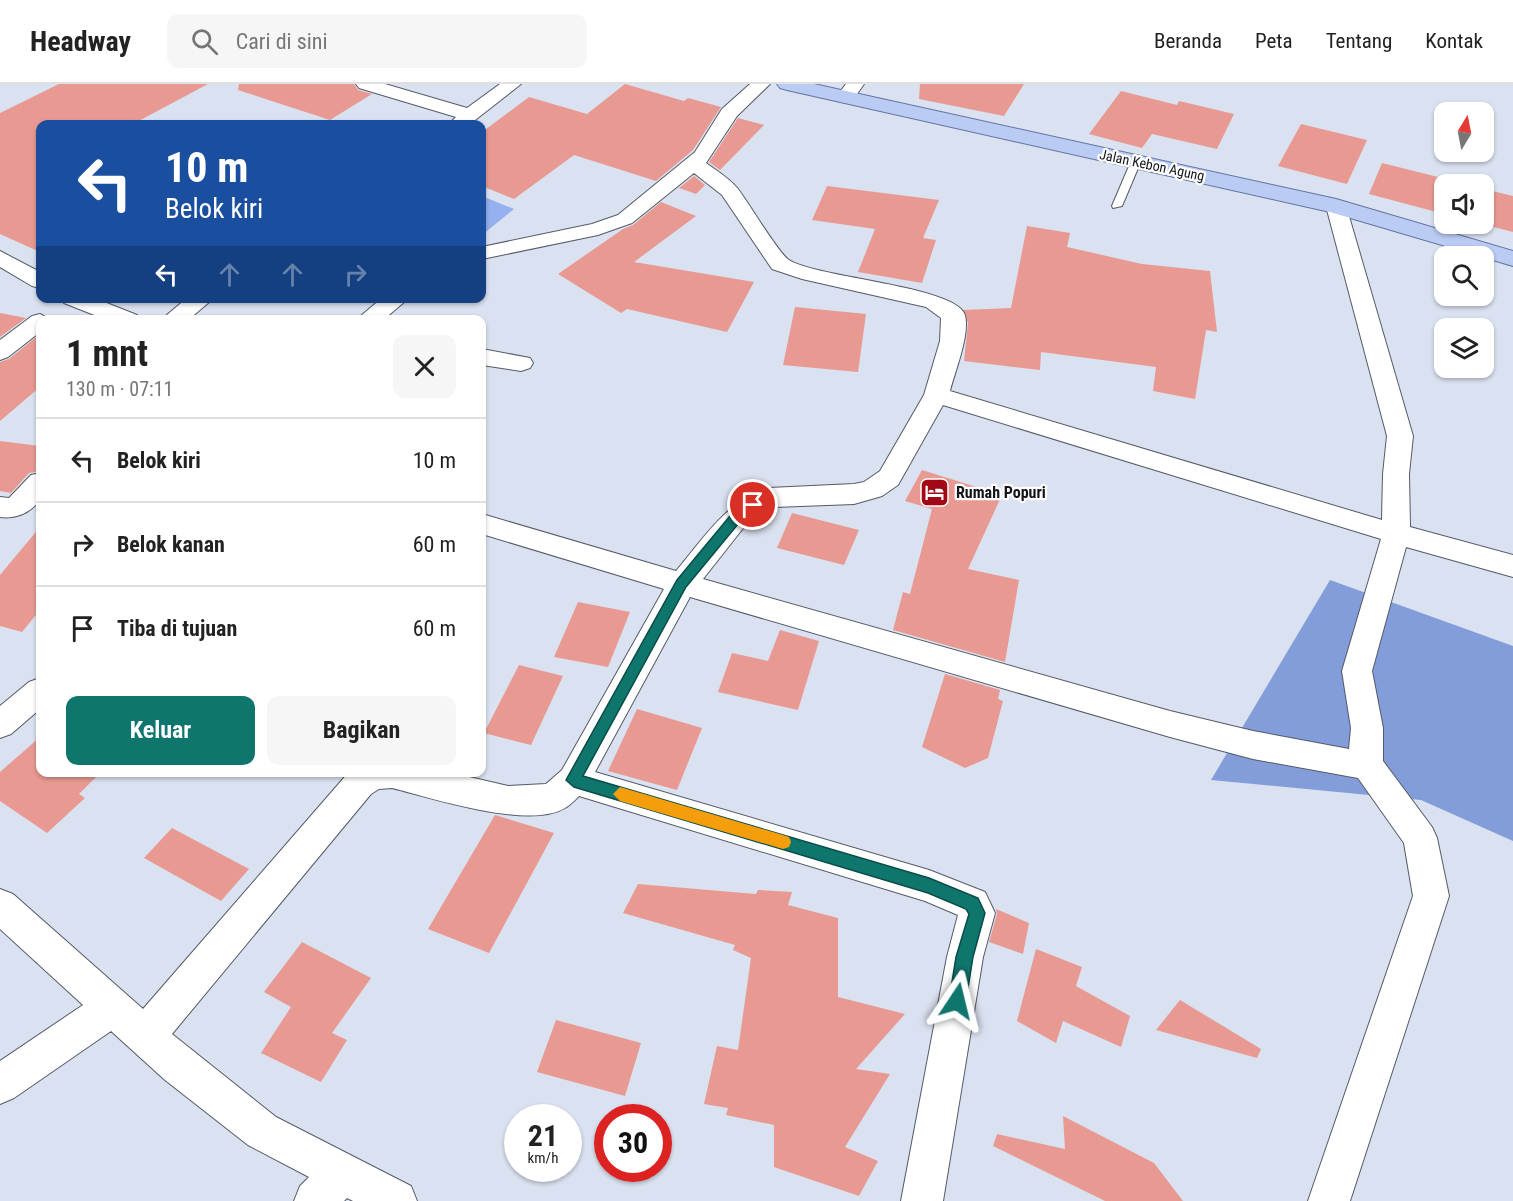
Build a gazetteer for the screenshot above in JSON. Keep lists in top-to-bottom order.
{
  "streets": {
    "main road": ["Jalan Kebon Agung"]
  },
  "places": {
    "hotel": ["Rumah Popuri"]
  },
  "north": "top",
  "page": {
    "header": "Headway",
    "search": "Cari di sini",
    "nav": [
      "Beranda",
      "Peta",
      "Tentang",
      "Kontak"
    ],
    "turn": ["10 m", "Belok kiri"],
    "heading": ["1 mnt", "130 m · 07:11"],
    "list": [
      {
        "name": "Belok kiri",
        "value": "10 m"
      },
      {
        "name": "Belok kanan",
        "value": "60 m"
      },
      {
        "name": "Tiba di tujuan",
        "value": "60 m"
      }
    ],
    "buttons": ["Keluar", "Bagikan"],
    "speed": "21 km/h",
    "limit": "30"
  }
}
